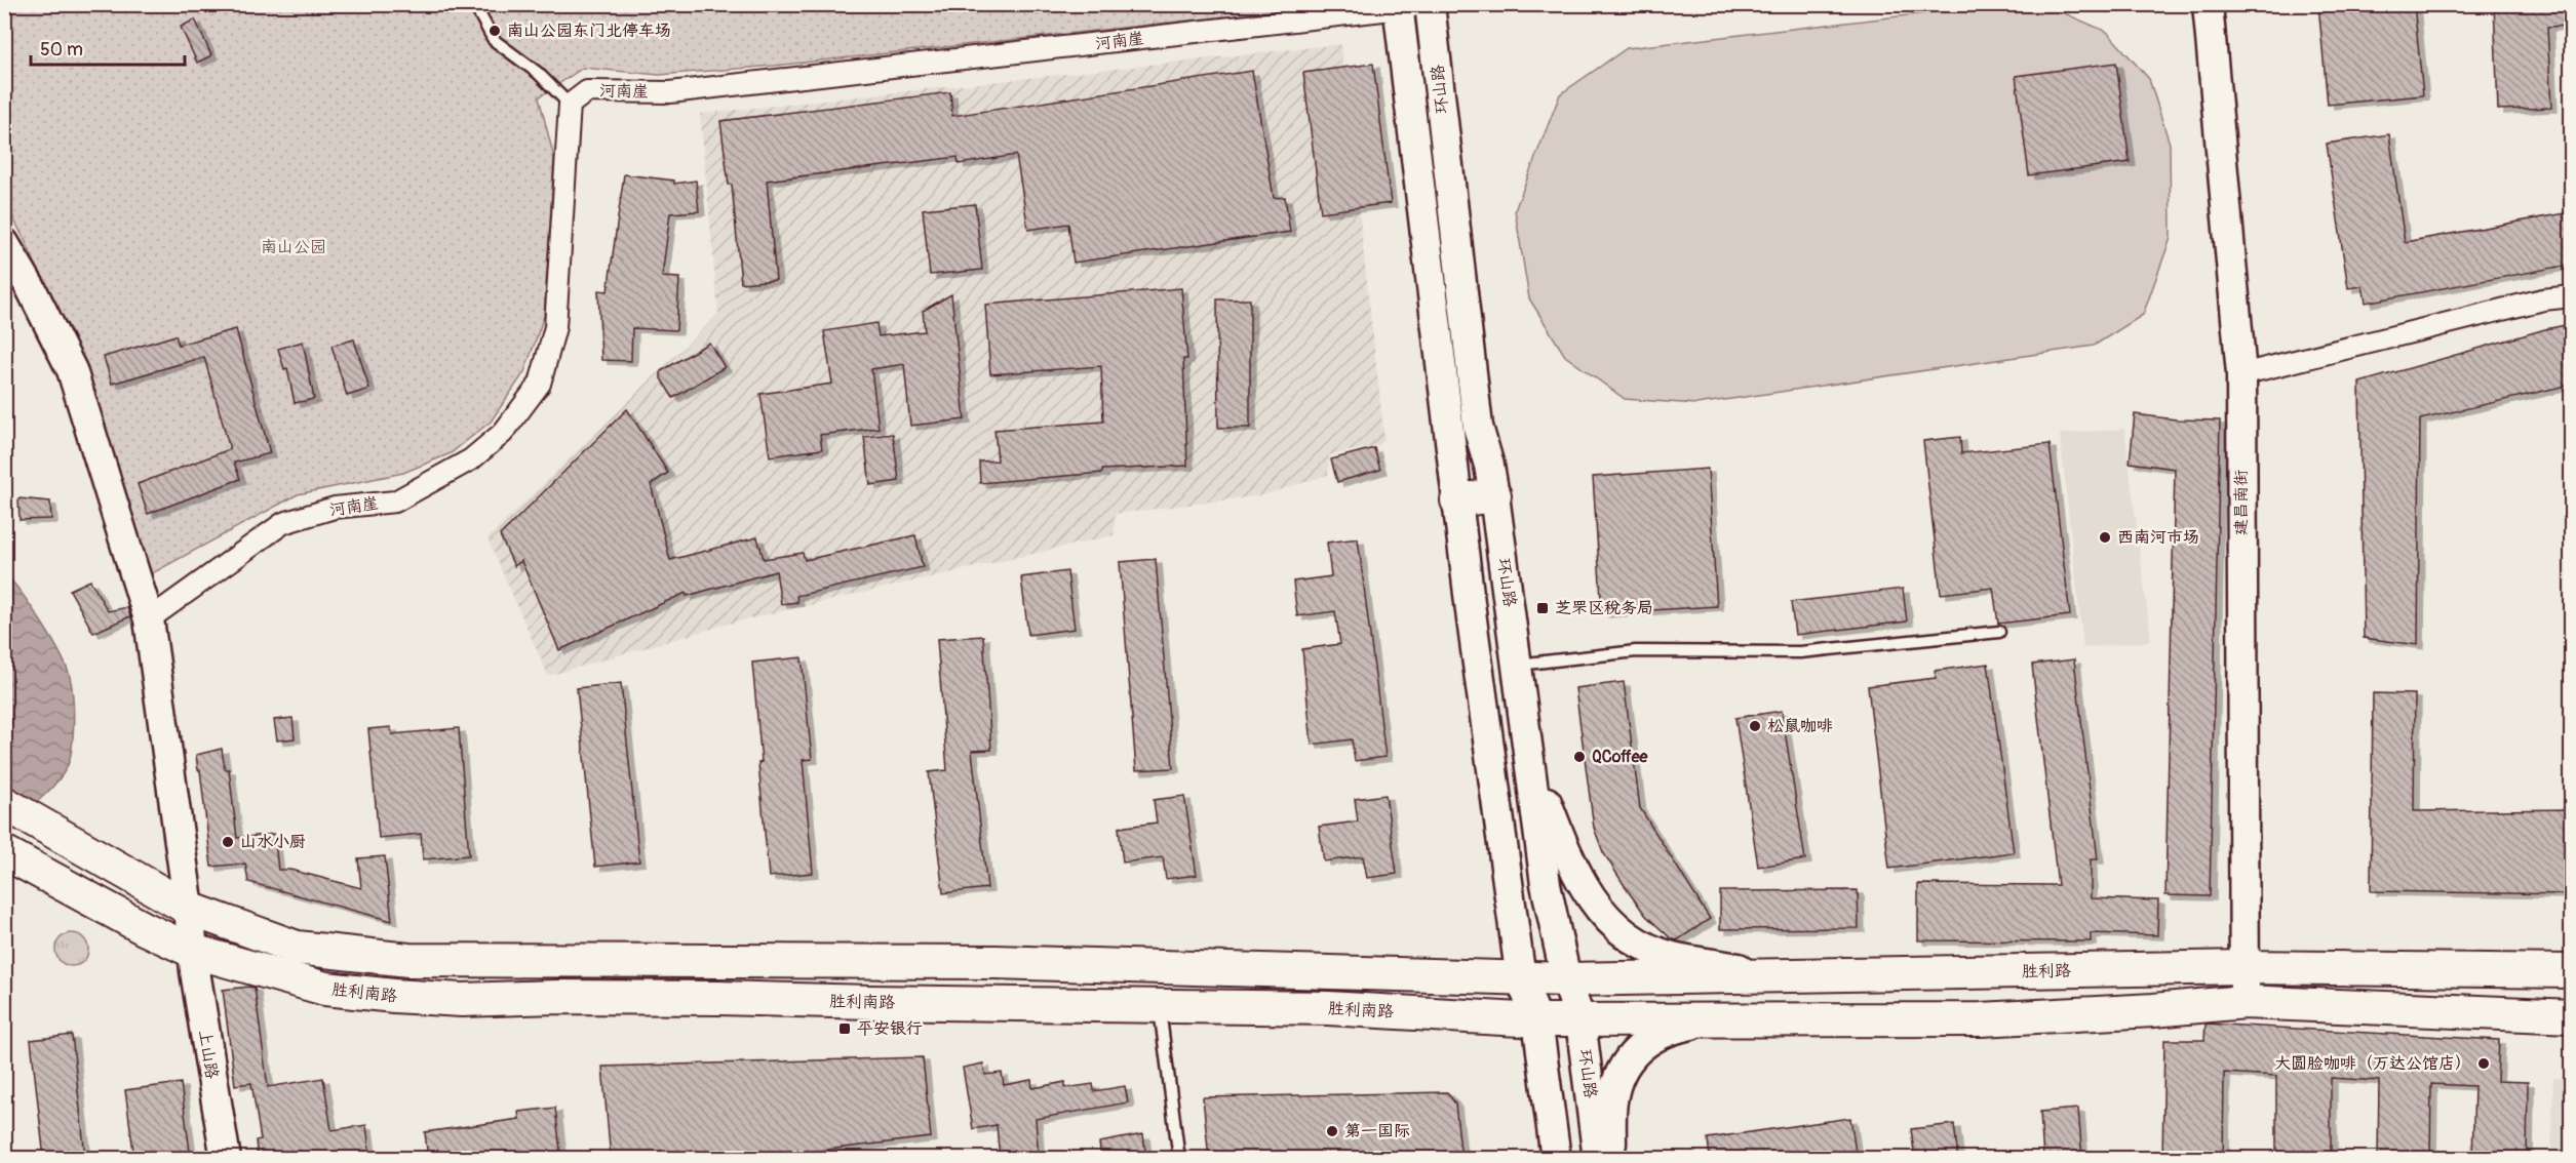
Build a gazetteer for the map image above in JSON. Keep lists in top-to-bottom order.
{
  "streets": {
    "main road": [
      "环山路",
      "建昌南街",
      "胜利路",
      "胜利南路",
      "上山路"
    ],
    "street": ["河南崖"]
  },
  "crossings": [
    ["河南崖", "环山路"],
    ["河南崖", "上山路"],
    ["环山路", "胜利路"],
    ["环山路", "胜利南路"],
    ["建昌南街", "胜利路"],
    ["胜利南路", "上山路"]
  ],
  "parks": ["南山公园"],
  "places": {
    "other": [
      "南山公园东门北停车场",
      "西南河市场",
      "松鼠咖啡",
      "QCoffee",
      "山水小厨",
      "大圆脸咖啡（万达公馆店）",
      "第一国际"
    ],
    "transit": ["芝罘区税务局", "平安银行"]
  },
  "scale_bar": "50 m"
}
